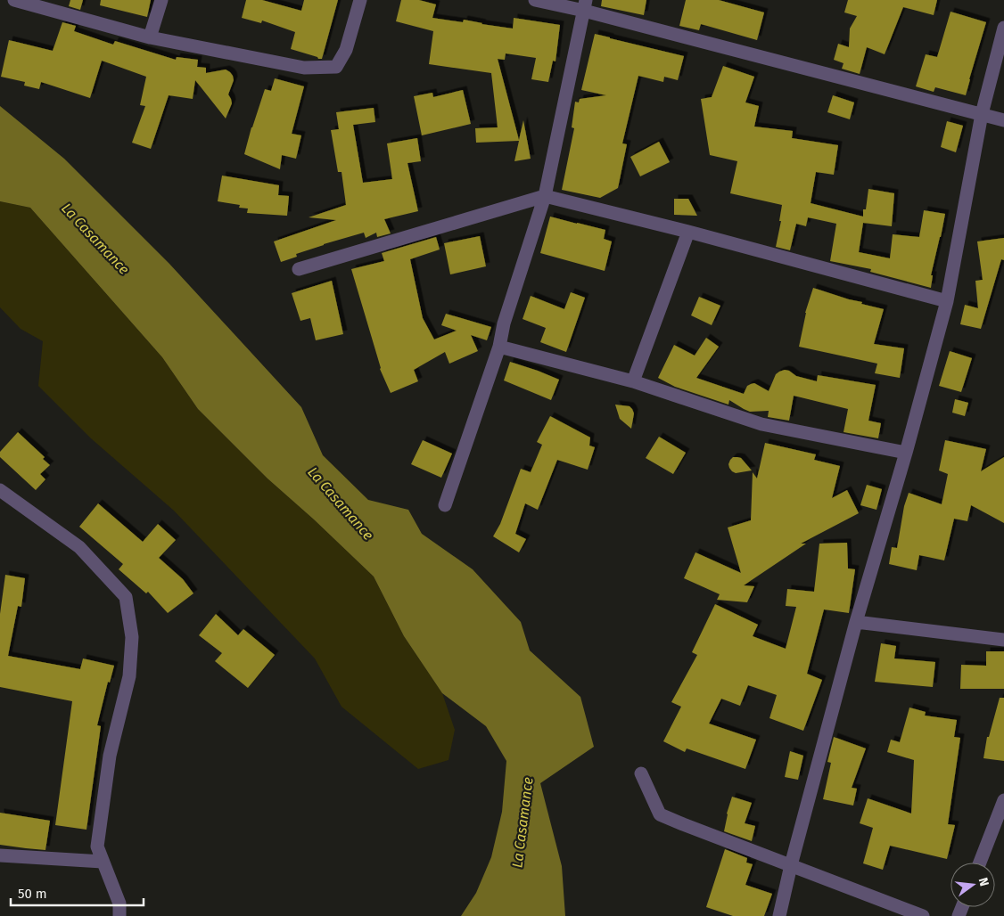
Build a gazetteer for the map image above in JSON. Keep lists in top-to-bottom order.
{
  "water": ["La Casamance"],
  "scale_bar": "50 m",
  "north": "right"
}
